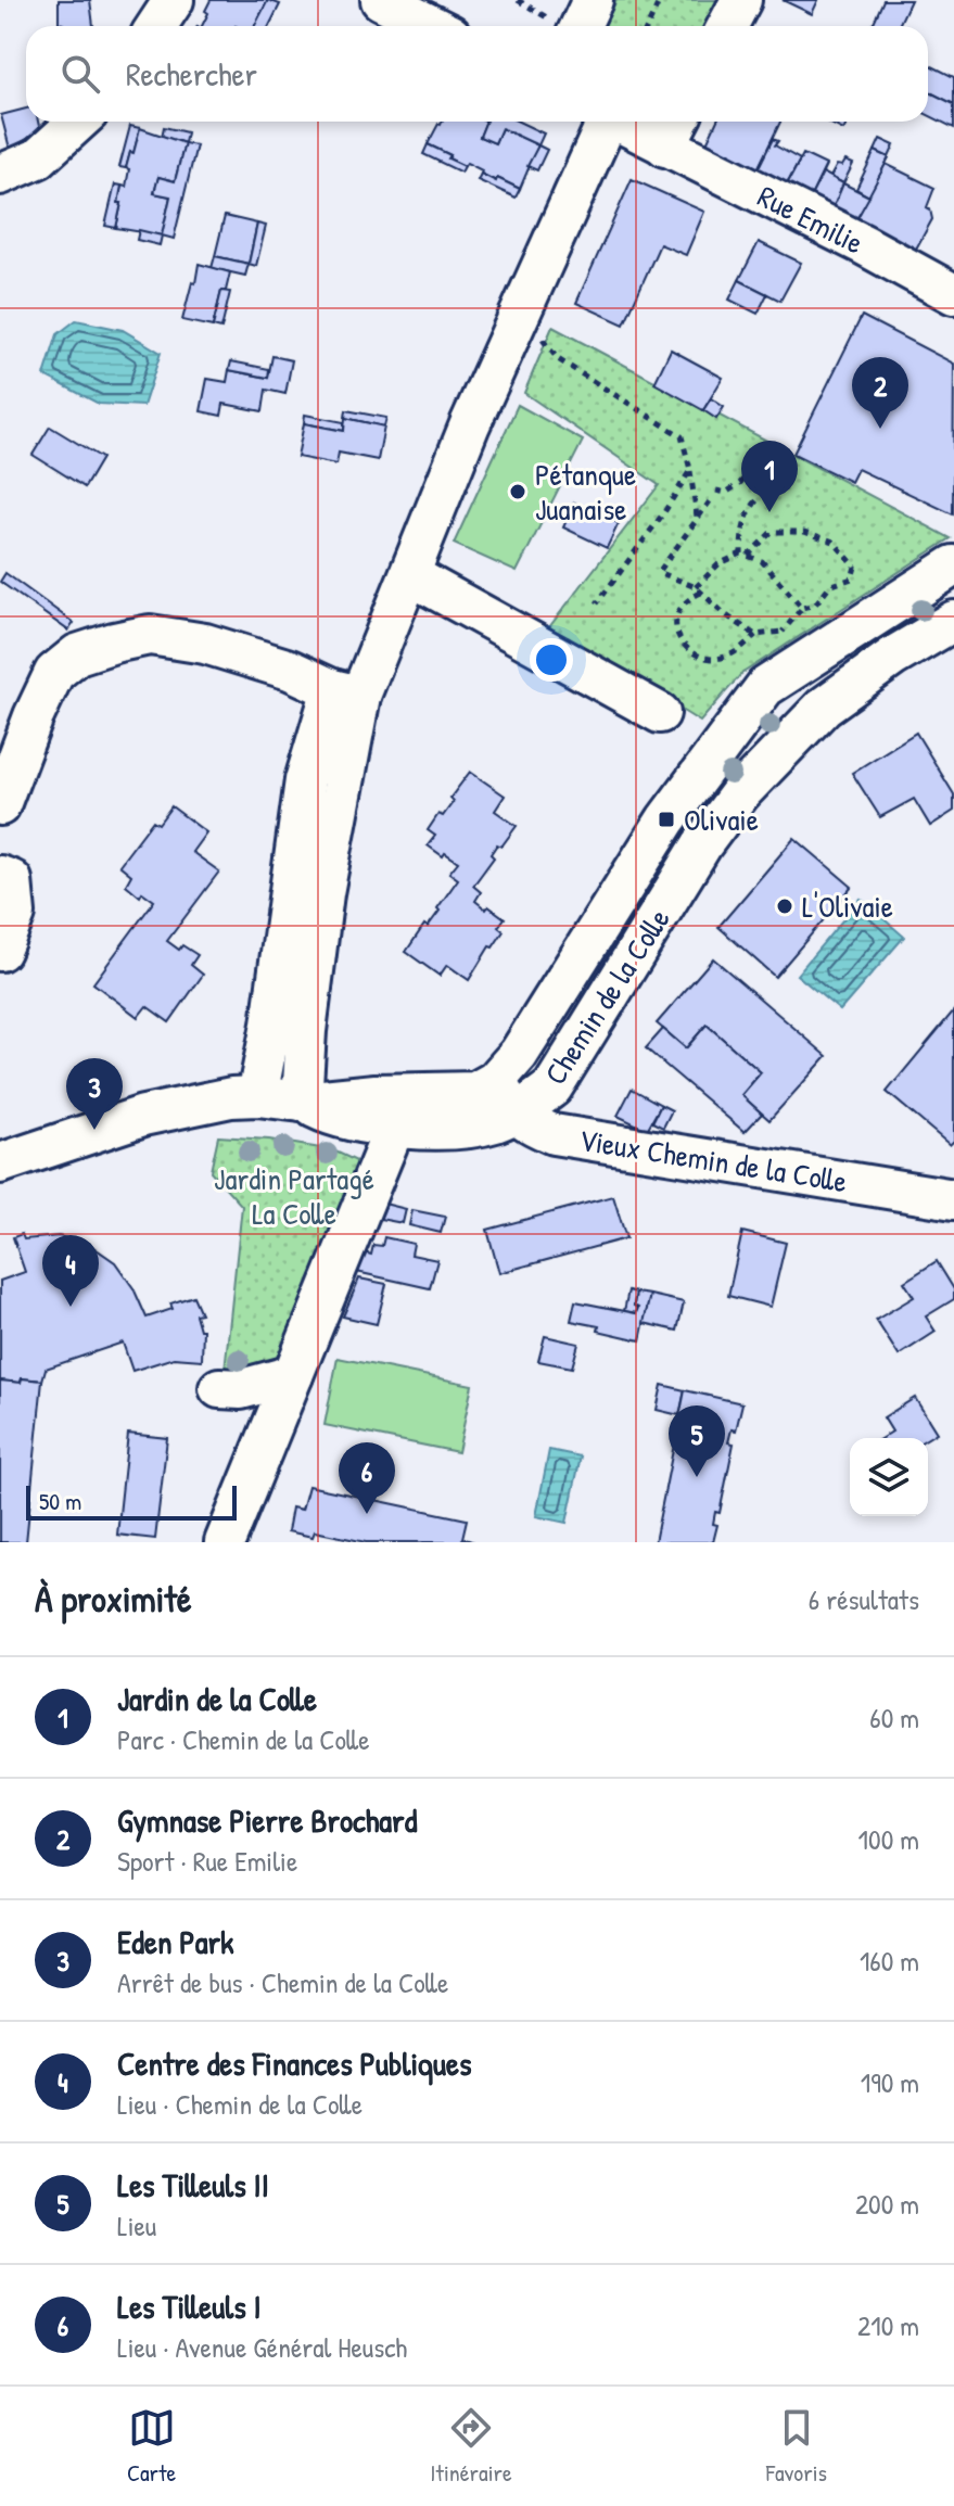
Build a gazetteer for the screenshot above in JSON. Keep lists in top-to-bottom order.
{
  "streets": {
    "street": ["Rue Emilie", "Chemin de la Colle", "Vieux Chemin de la Colle"]
  },
  "crossings": [
    ["Chemin de la Colle", "Vieux Chemin de la Colle"]
  ],
  "parks": ["Jardin Partagé La Colle"],
  "places": {
    "other": ["Pétanque Juanaise", "L'Olivaie"],
    "transit": ["Olivaie"]
  },
  "scale_bar": "50 m",
  "page": {
    "search": "Rechercher",
    "pins": [
      "2",
      "1",
      "3",
      "4",
      "5",
      "6"
    ],
    "scale": "50 m",
    "heading": ["À proximité", "6 résultats"],
    "list": [
      {
        "mark": "1",
        "name": "Jardin de la Colle",
        "note": "Parc · Chemin de la Colle",
        "value": "60 m"
      },
      {
        "mark": "2",
        "name": "Gymnase Pierre Brochard",
        "note": "Sport · Rue Emilie",
        "value": "100 m"
      },
      {
        "mark": "3",
        "name": "Eden Park",
        "note": "Arrêt de bus · Chemin de la Colle",
        "value": "160 m"
      },
      {
        "mark": "4",
        "name": "Centre des Finances Publiques",
        "note": "Lieu · Chemin de la Colle",
        "value": "190 m"
      },
      {
        "mark": "5",
        "name": "Les Tilleuls II",
        "note": "Lieu",
        "value": "200 m"
      },
      {
        "mark": "6",
        "name": "Les Tilleuls I",
        "note": "Lieu · Avenue Général Heusch",
        "value": "210 m"
      }
    ],
    "nav": ["Carte", "Itinéraire", "Favoris"]
  }
}
